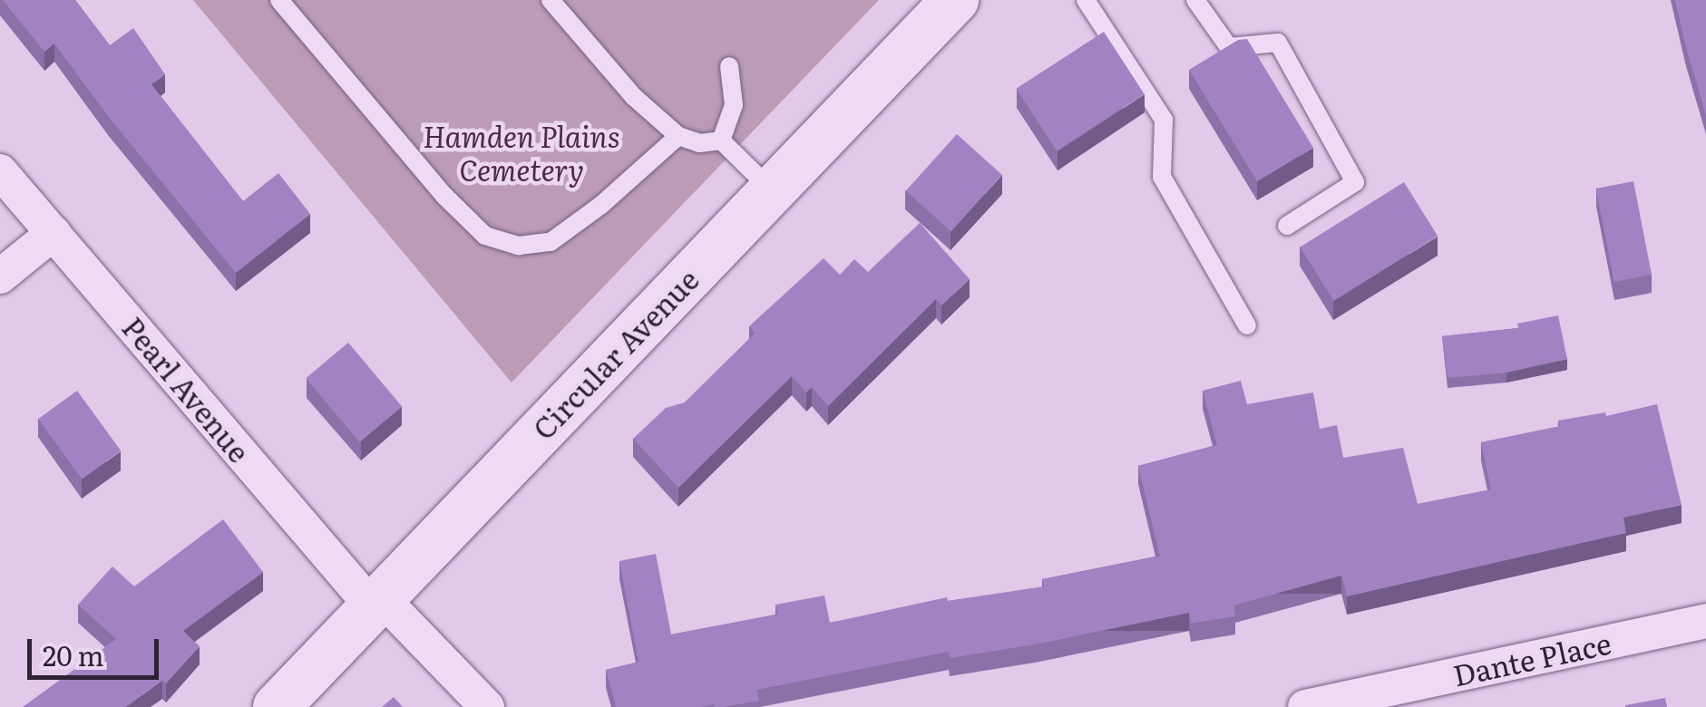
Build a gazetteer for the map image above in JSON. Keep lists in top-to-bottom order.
{
  "streets": {
    "main road": ["Circular Avenue"],
    "street": ["Pearl Avenue", "Dante Place"]
  },
  "crossings": [
    ["Circular Avenue", "Pearl Avenue"]
  ],
  "parks": ["Hamden Plains Cemetery"],
  "scale_bar": "20 m"
}
